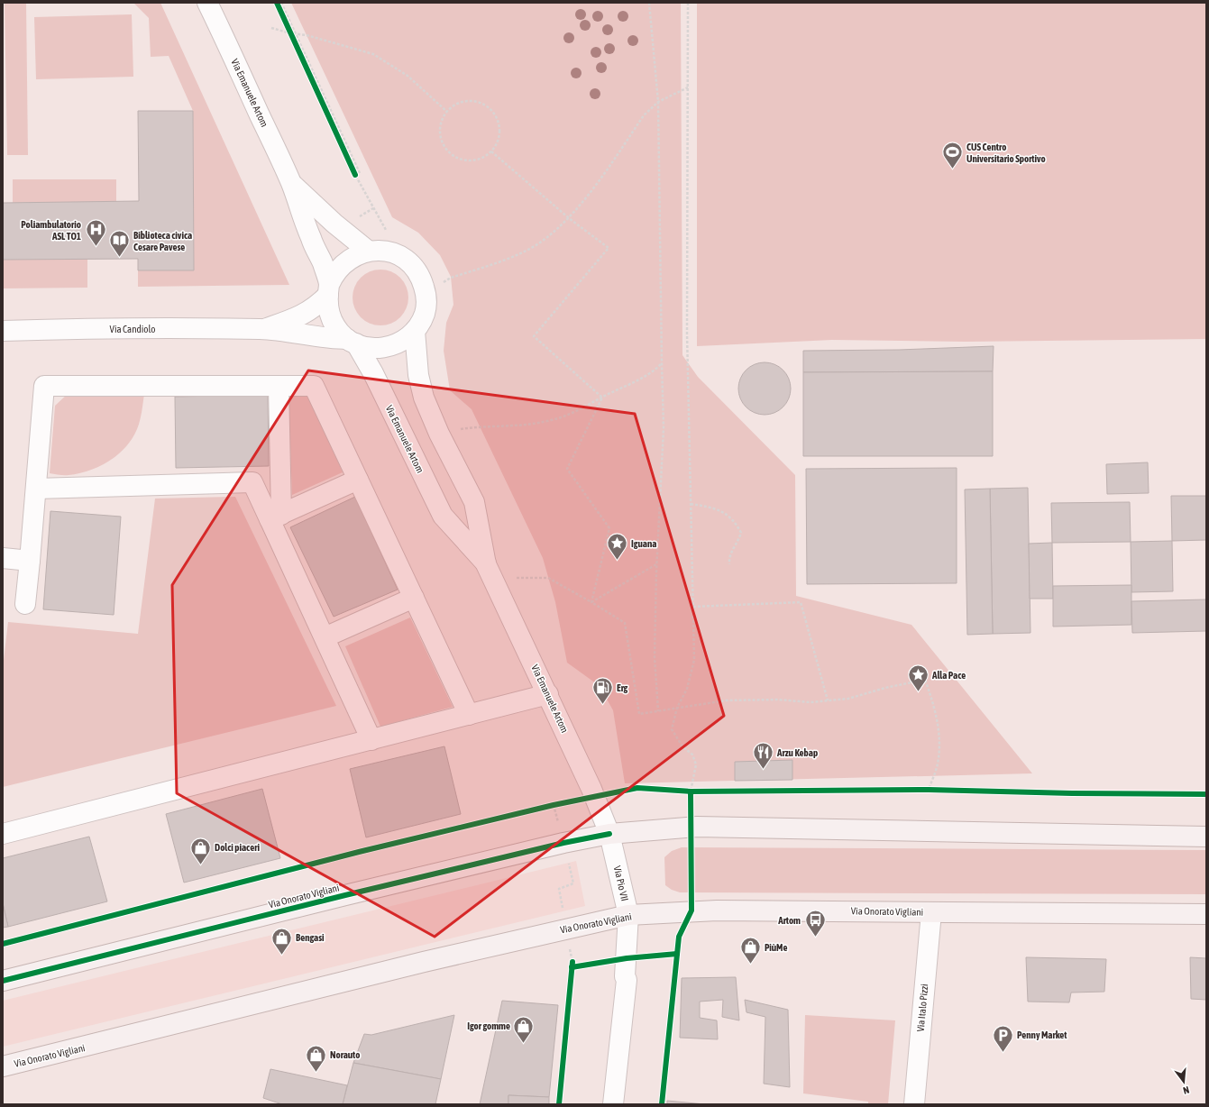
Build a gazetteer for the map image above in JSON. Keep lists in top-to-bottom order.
{
  "streets": {
    "main road": ["Via Onorato Vigliani"],
    "street": [
      "Via Emanuele Artom",
      "Via Candiolo",
      "Via Pio VII",
      "Via Italo Pizzi"
    ]
  },
  "crossings": [
    ["Via Emanuele Artom", "Via Candiolo"],
    ["Via Emanuele Artom", "Via Pio VII"],
    ["Via Emanuele Artom", "Via Onorato Vigliani"],
    ["Via Pio VII", "Via Onorato Vigliani"],
    ["Via Onorato Vigliani", "Via Italo Pizzi"]
  ],
  "places": {
    "sports": ["CUS Centro Universitario Sportivo"],
    "hospital": ["Poliambulatorio ASL TO1"],
    "library": ["Biblioteca civica Cesare Pavese"],
    "place": ["Iguana", "Alla Pace"],
    "fuel station": ["Erg"],
    "restaurant": ["Arzu Kebap"],
    "shop": [
      "Dolci piaceri",
      "Bengasi",
      "PiùMe",
      "Igor gomme",
      "Norauto"
    ],
    "bus stop": ["Artom"],
    "parking": ["Penny Market"]
  },
  "north": "bottom"
}
